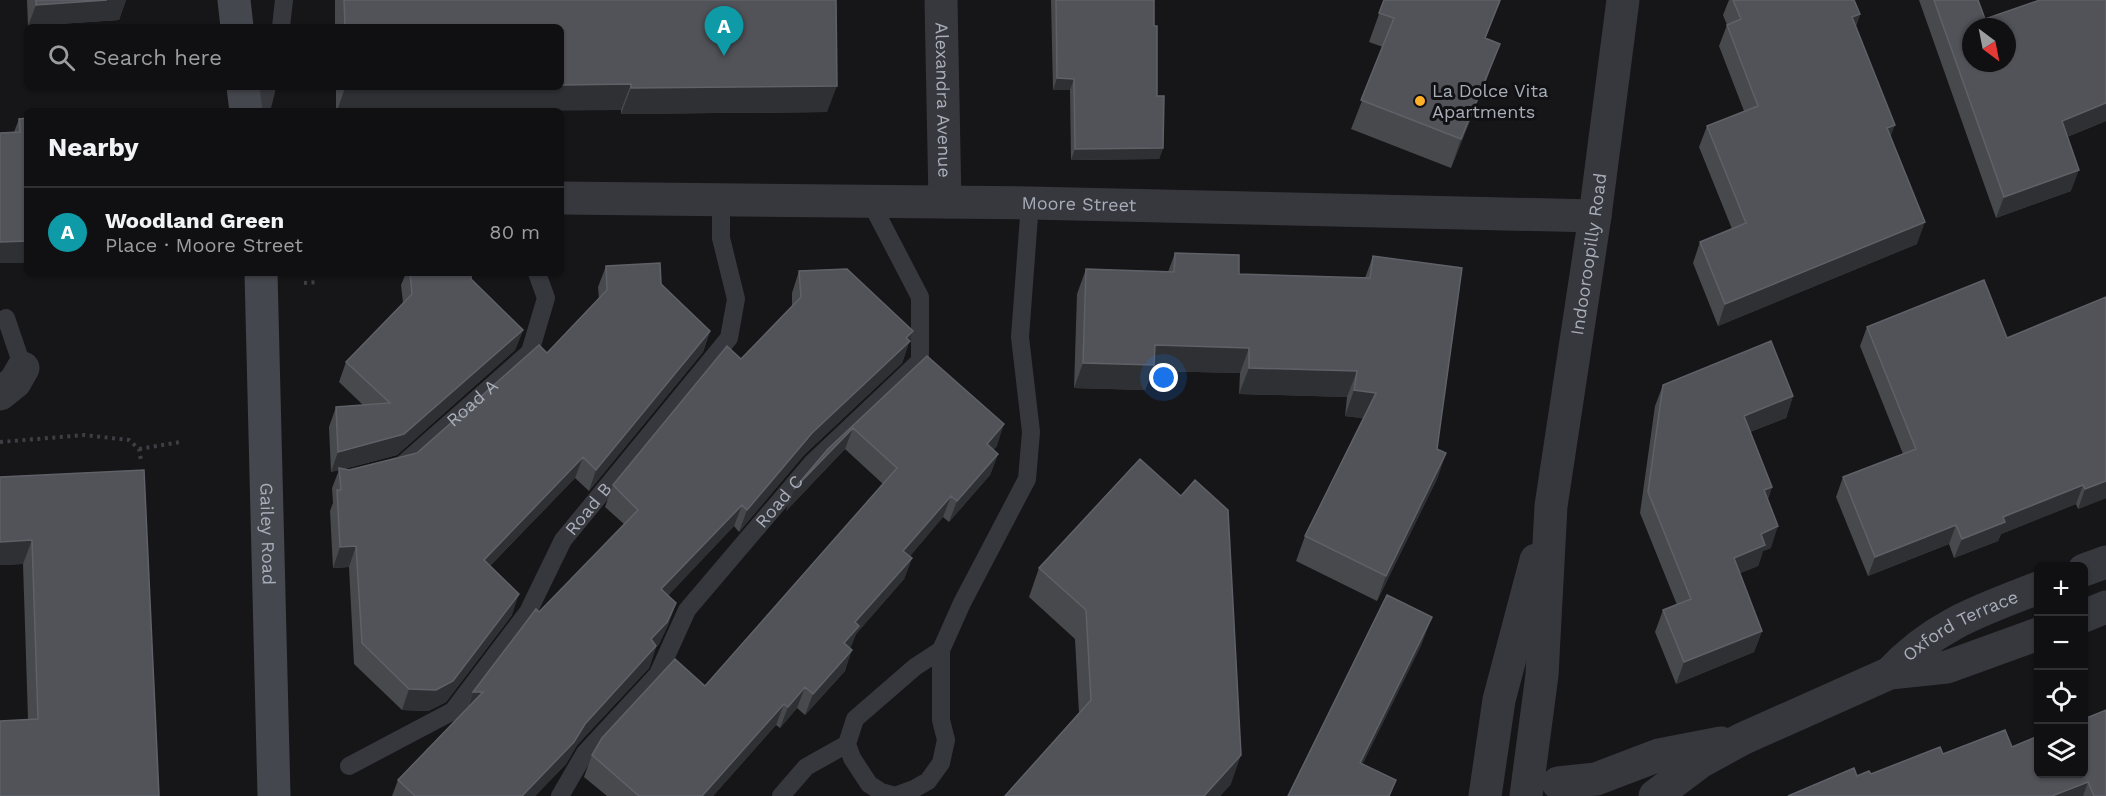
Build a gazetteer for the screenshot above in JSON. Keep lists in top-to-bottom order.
{
  "streets": {
    "main road": ["Gailey Road"],
    "street": [
      "Alexandra Avenue",
      "Moore Street",
      "Indooroopilly Road",
      "Oxford Terrace"
    ],
    "lane": ["Road A", "Road C", "Road B"]
  },
  "crossings": [
    ["Alexandra Avenue", "Moore Street"],
    ["Moore Street", "Indooroopilly Road"],
    ["Moore Street", "Road C"],
    ["Moore Street", "Road B"],
    ["Indooroopilly Road", "Oxford Terrace"]
  ],
  "places": ["La Dolce Vita Apartments"],
  "north": "bottom right",
  "page": {
    "pins": "A",
    "search": "Search here",
    "heading": "Nearby",
    "list": [
      {
        "mark": "A",
        "name": "Woodland Green",
        "note": "Place · Moore Street",
        "value": "80 m"
      }
    ],
    "map_buttons": ["+", "−"]
  }
}
